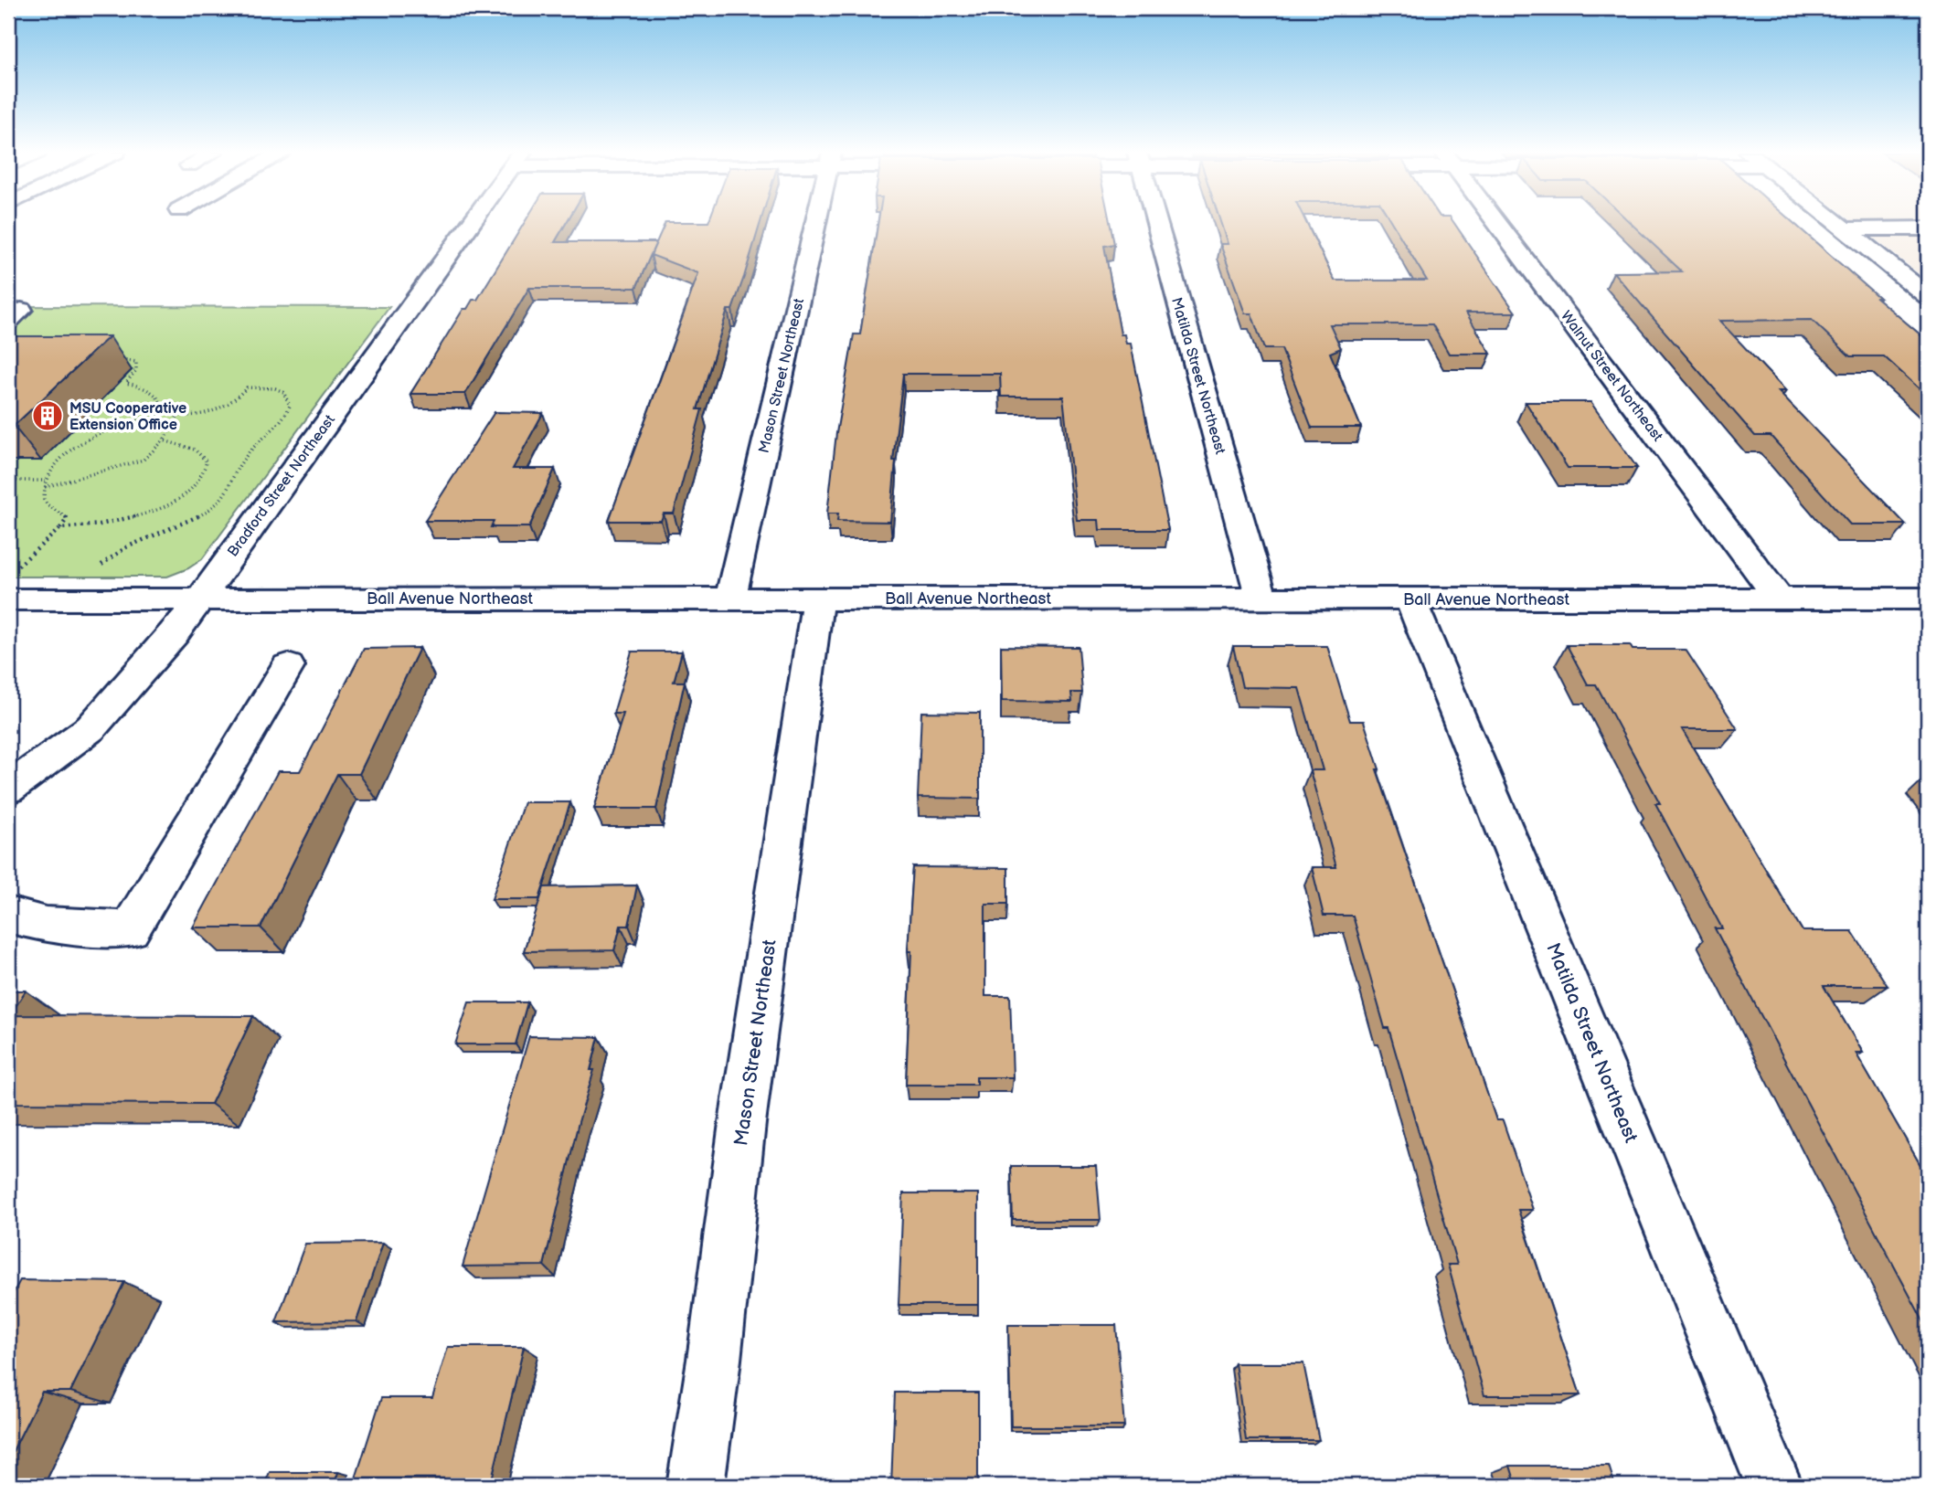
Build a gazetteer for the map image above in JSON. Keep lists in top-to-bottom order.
{
  "streets": {
    "street": [
      "Mason Street Northeast",
      "Matilda Street Northeast",
      "Walnut Street Northeast",
      "Bradford Street Northeast",
      "Ball Avenue Northeast"
    ]
  },
  "crossings": [
    ["Mason Street Northeast", "Ball Avenue Northeast"],
    ["Matilda Street Northeast", "Ball Avenue Northeast"],
    ["Walnut Street Northeast", "Ball Avenue Northeast"],
    ["Bradford Street Northeast", "Ball Avenue Northeast"]
  ],
  "places": {
    "building": ["MSU Cooperative Extension Office"]
  }
}
